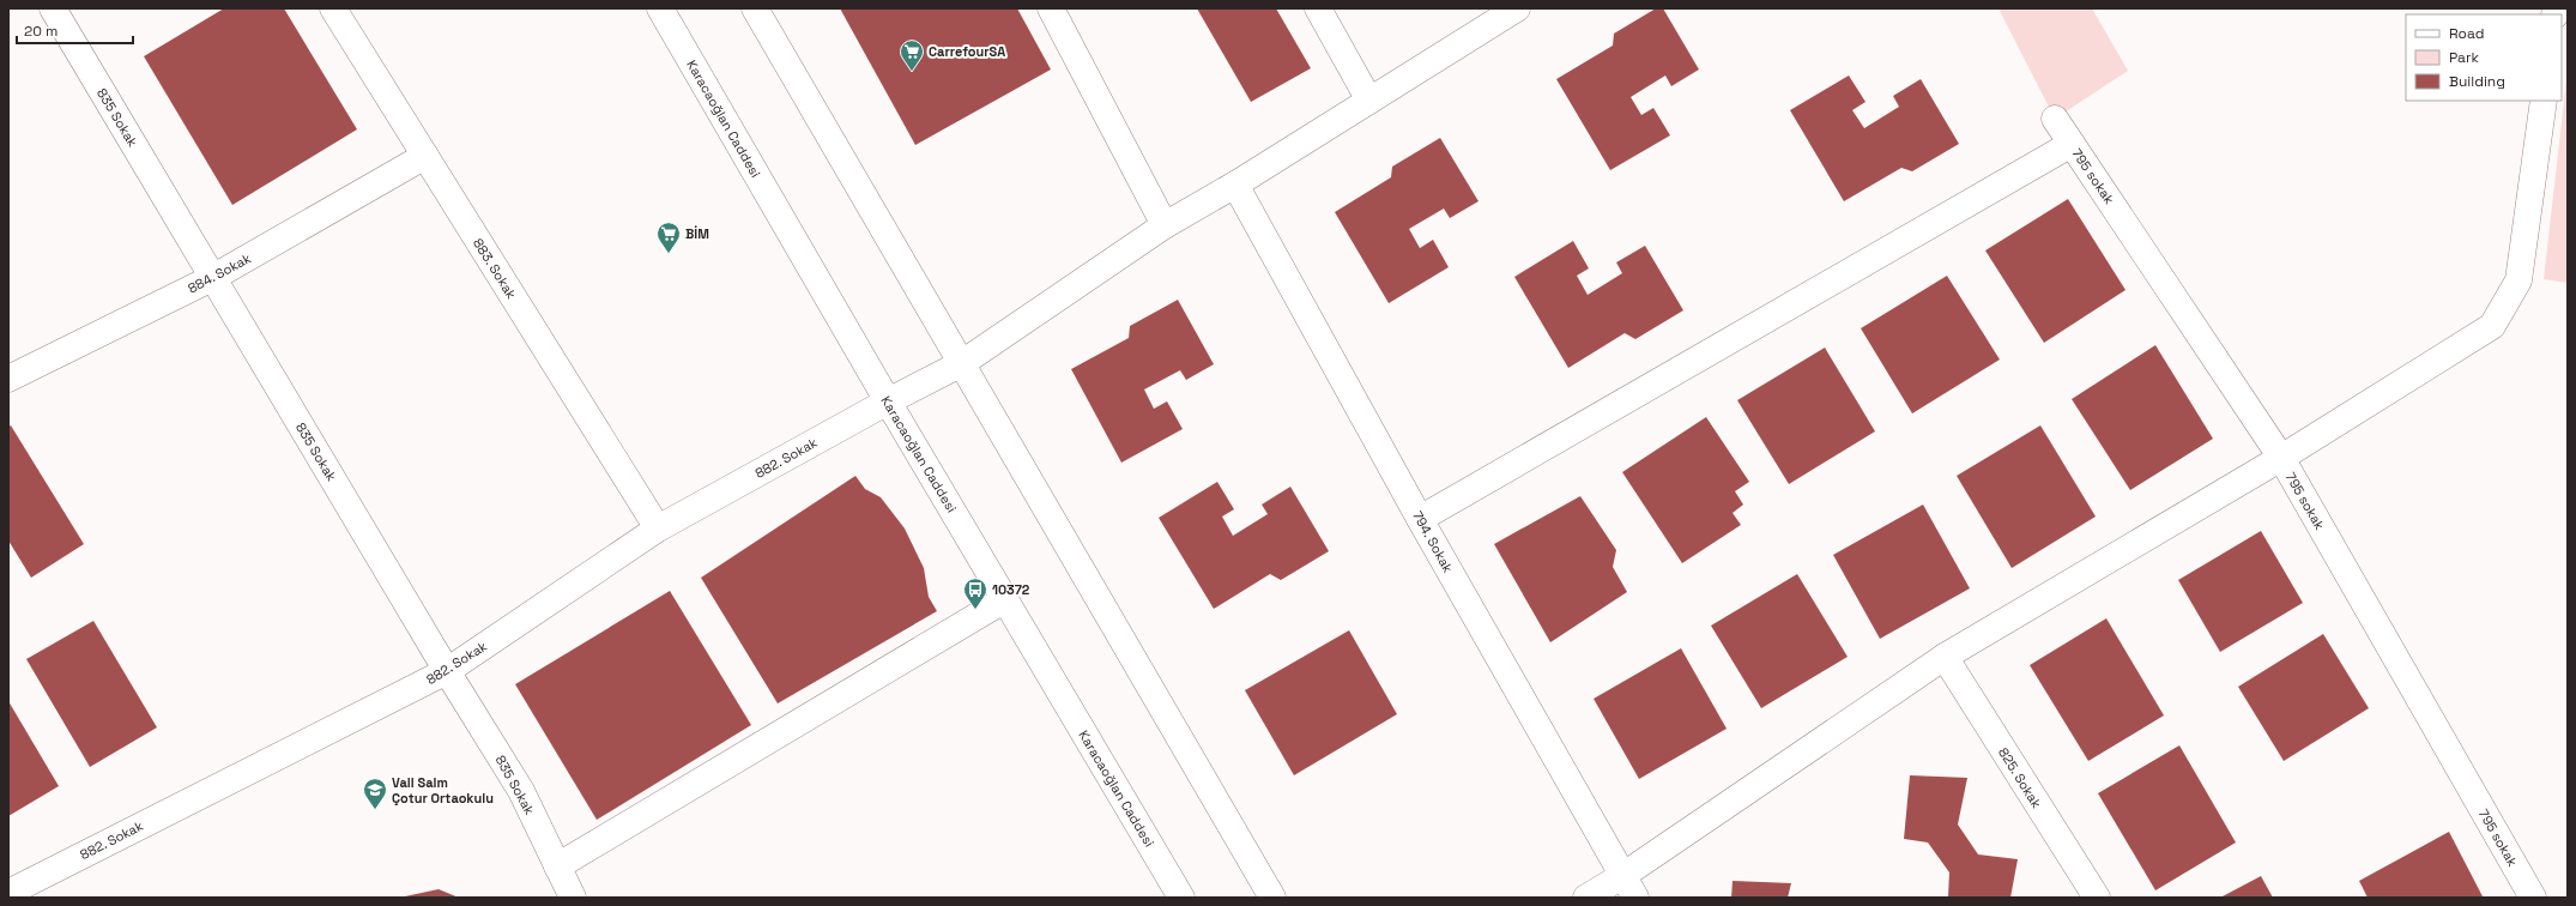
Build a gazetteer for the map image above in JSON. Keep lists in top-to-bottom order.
{
  "streets": {
    "street": [
      "835 Sokak",
      "Karacaoğlan Caddesi",
      "795 sokak",
      "883. Sokak",
      "884. Sokak",
      "882. Sokak",
      "794. Sokak",
      "825. Sokak"
    ]
  },
  "crossings": [
    ["835 Sokak", "884. Sokak"],
    ["835 Sokak", "882. Sokak"],
    ["Karacaoğlan Caddesi", "882. Sokak"],
    ["883. Sokak", "884. Sokak"],
    ["883. Sokak", "882. Sokak"],
    ["882. Sokak", "794. Sokak"]
  ],
  "places": {
    "supermarket": ["CarrefourSA", "BİM"],
    "bus stop": ["10372"],
    "school or university": ["Vali Saim Çotur Ortaokulu"]
  },
  "legend": ["Road", "Park", "Building"],
  "scale_bar": "20 m"
}
